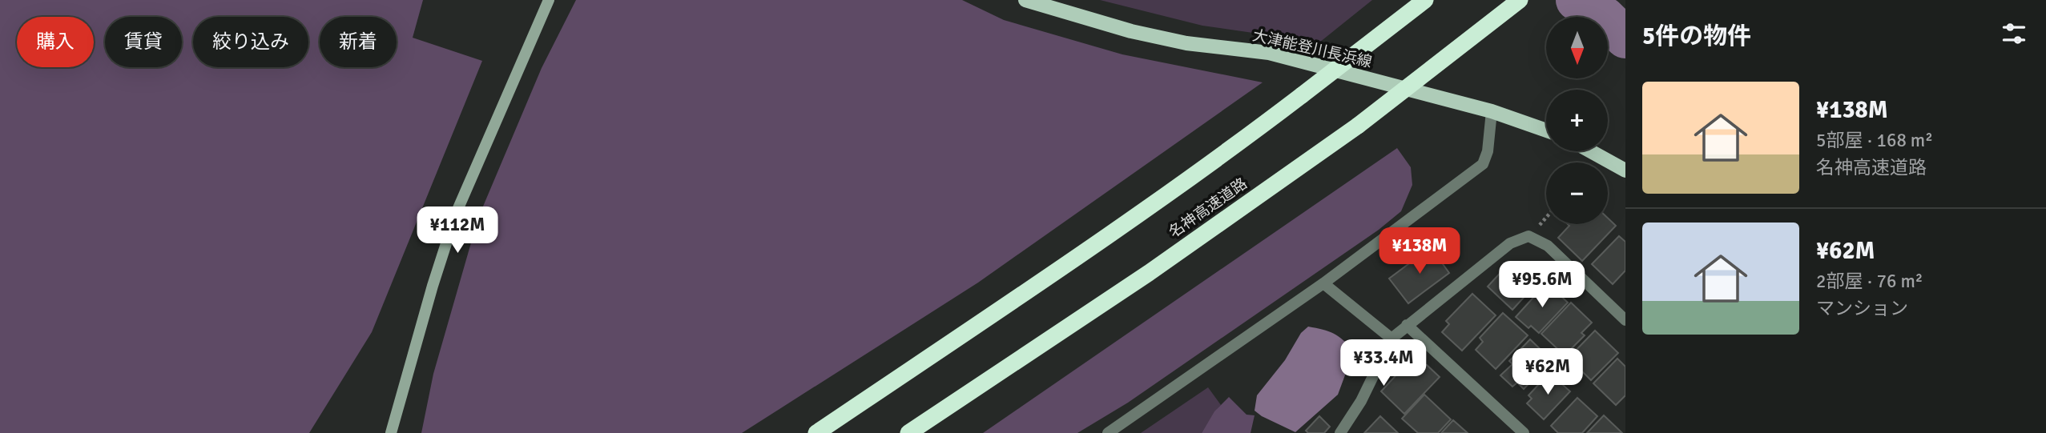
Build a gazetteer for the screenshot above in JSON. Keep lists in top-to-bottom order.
{
  "streets": {
    "highway": ["名神高速道路"],
    "main road": ["大津能登川長浜線"]
  },
  "north": "bottom",
  "page": {
    "heading": "5件の物件",
    "map_buttons": ["+", "−"],
    "chip": [
      "購入",
      "賃貸",
      "絞り込み",
      "新着"
    ],
    "list": [
      {
        "name": "¥138M",
        "note": "5部屋 · 168 m² · 名神高速道路"
      },
      {
        "name": "¥62M",
        "note": "2部屋 · 76 m² · マンション"
      }
    ],
    "price": [
      "¥112M",
      "¥138M",
      "¥95.6M",
      "¥33.4M",
      "¥62M"
    ]
  }
}
